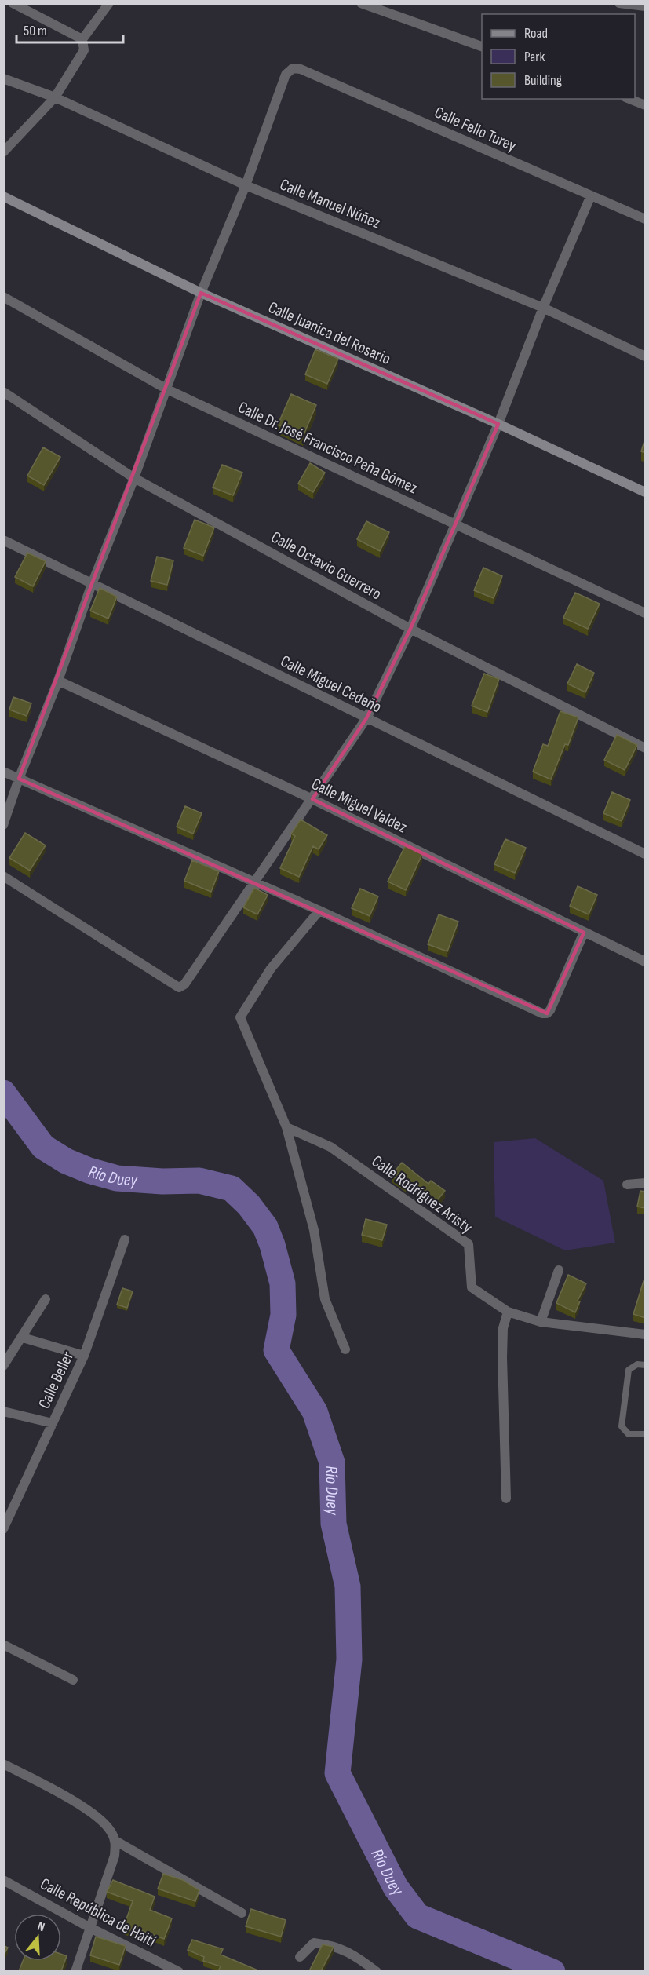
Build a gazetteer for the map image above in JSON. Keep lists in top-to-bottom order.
{
  "streets": {
    "street": [
      "Calle Fello Turey",
      "Calle Manuel Núñez",
      "Calle Juanica del Rosario",
      "Calle Dr. José Francisco Peña Gómez",
      "Calle Octavio Guerrero",
      "Calle Miguel Cedeño",
      "Calle Miguel Valdez",
      "Calle Rodríguez Aristy",
      "Calle Beller",
      "Calle República de Haití"
    ]
  },
  "crossings": [
    ["Calle Fello Turey", "Calle Manuel Núñez"]
  ],
  "water": ["Río Duey"],
  "legend": ["Road", "Park", "Building"],
  "scale_bar": "50 m",
  "north": "top"
}
